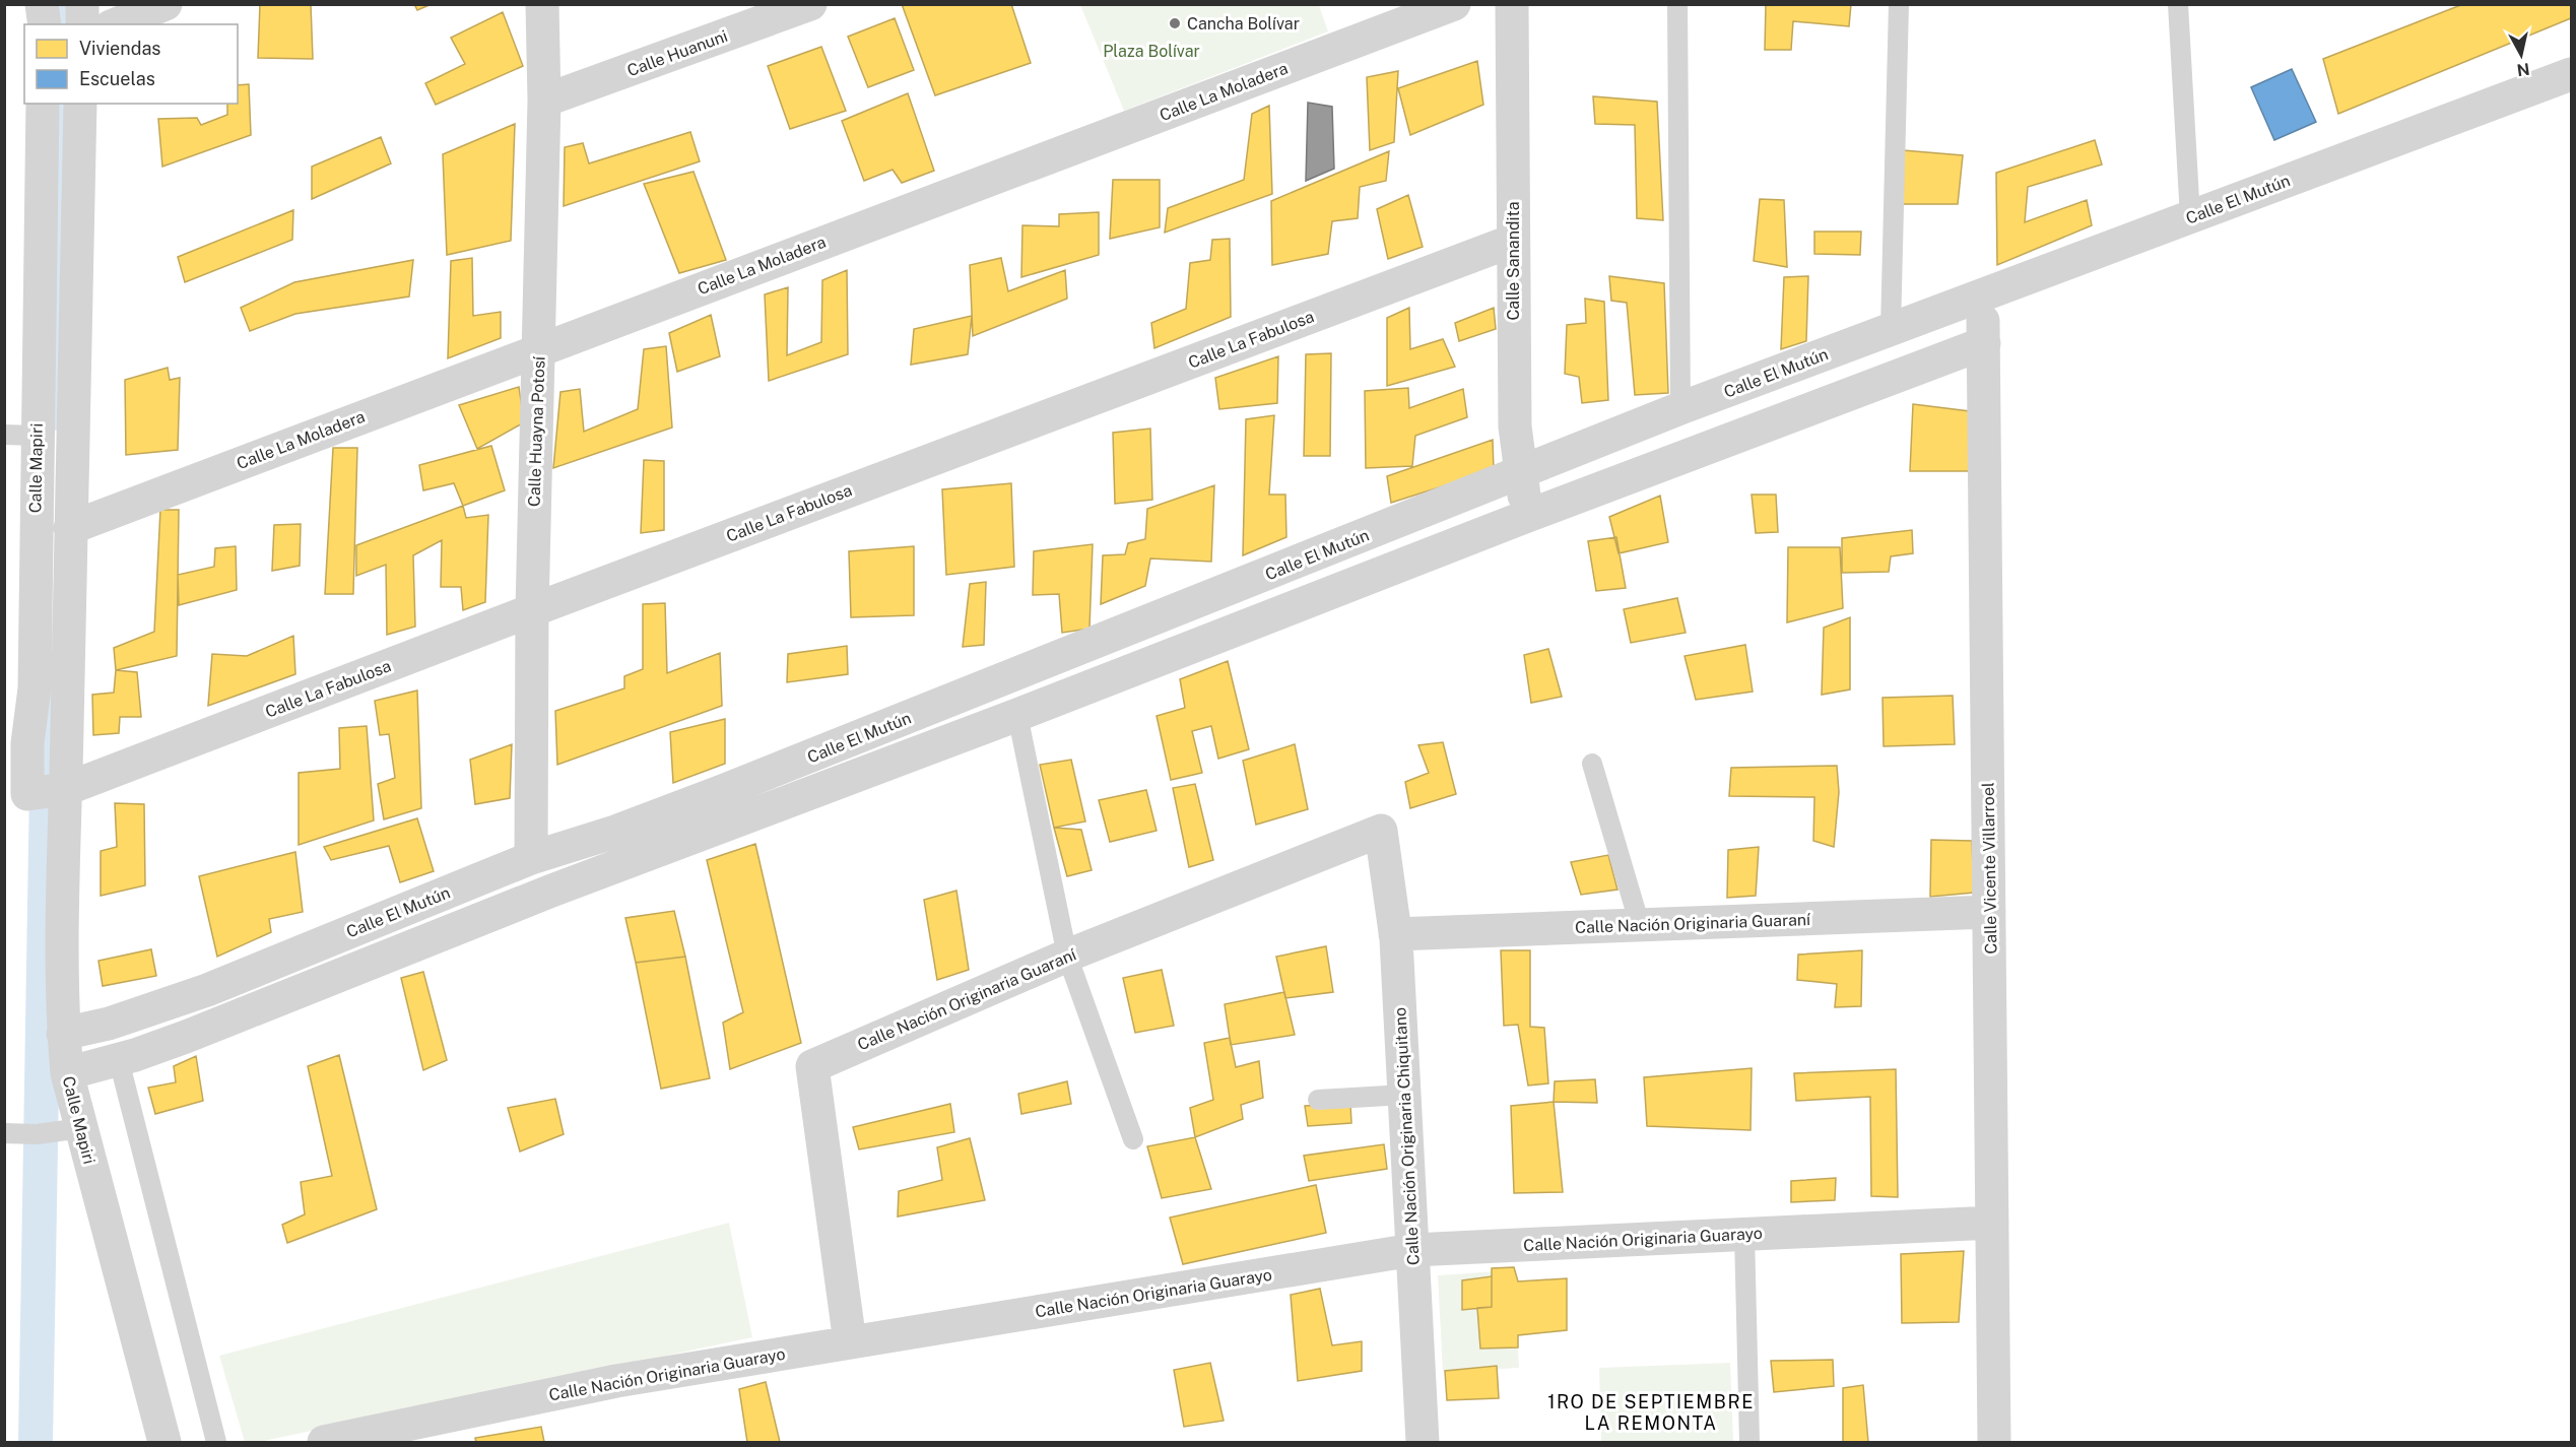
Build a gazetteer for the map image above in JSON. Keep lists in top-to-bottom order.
{
  "streets": {
    "street": [
      "Calle Huanuni",
      "Calle La Moladera",
      "Calle El Mutún",
      "Calle Sanandita",
      "Calle La Fabulosa",
      "Calle Huayna Potosí",
      "Calle Mapiri",
      "Calle Vicente Villarroel",
      "Calle Nación Originaria Guaraní",
      "Calle Nación Originaria Chiquitano",
      "Calle Nación Originaria Guarayo"
    ]
  },
  "crossings": [
    ["Calle Huanuni", "Calle Huayna Potosí"],
    ["Calle La Moladera", "Calle Huayna Potosí"],
    ["Calle La Moladera", "Calle Mapiri"],
    ["Calle El Mutún", "Calle Sanandita"],
    ["Calle El Mutún", "Calle Huayna Potosí"],
    ["Calle El Mutún", "Calle Mapiri"],
    ["Calle El Mutún", "Calle Vicente Villarroel"],
    ["Calle Sanandita", "Calle La Fabulosa"],
    ["Calle La Fabulosa", "Calle Huayna Potosí"],
    ["Calle La Fabulosa", "Calle Mapiri"],
    ["Calle Vicente Villarroel", "Calle Nación Originaria Guaraní"],
    ["Calle Vicente Villarroel", "Calle Nación Originaria Guarayo"],
    ["Calle Nación Originaria Guaraní", "Calle Nación Originaria Chiquitano"],
    ["Calle Nación Originaria Guaraní", "Calle Nación Originaria Guarayo"],
    ["Calle Nación Originaria Chiquitano", "Calle Nación Originaria Guarayo"]
  ],
  "districts": ["1RO DE SEPTIEMBRE LA REMONTA"],
  "parks": ["Plaza Bolívar"],
  "places": ["Cancha Bolívar"],
  "legend": ["Viviendas", "Escuelas"],
  "north": "bottom"
}
